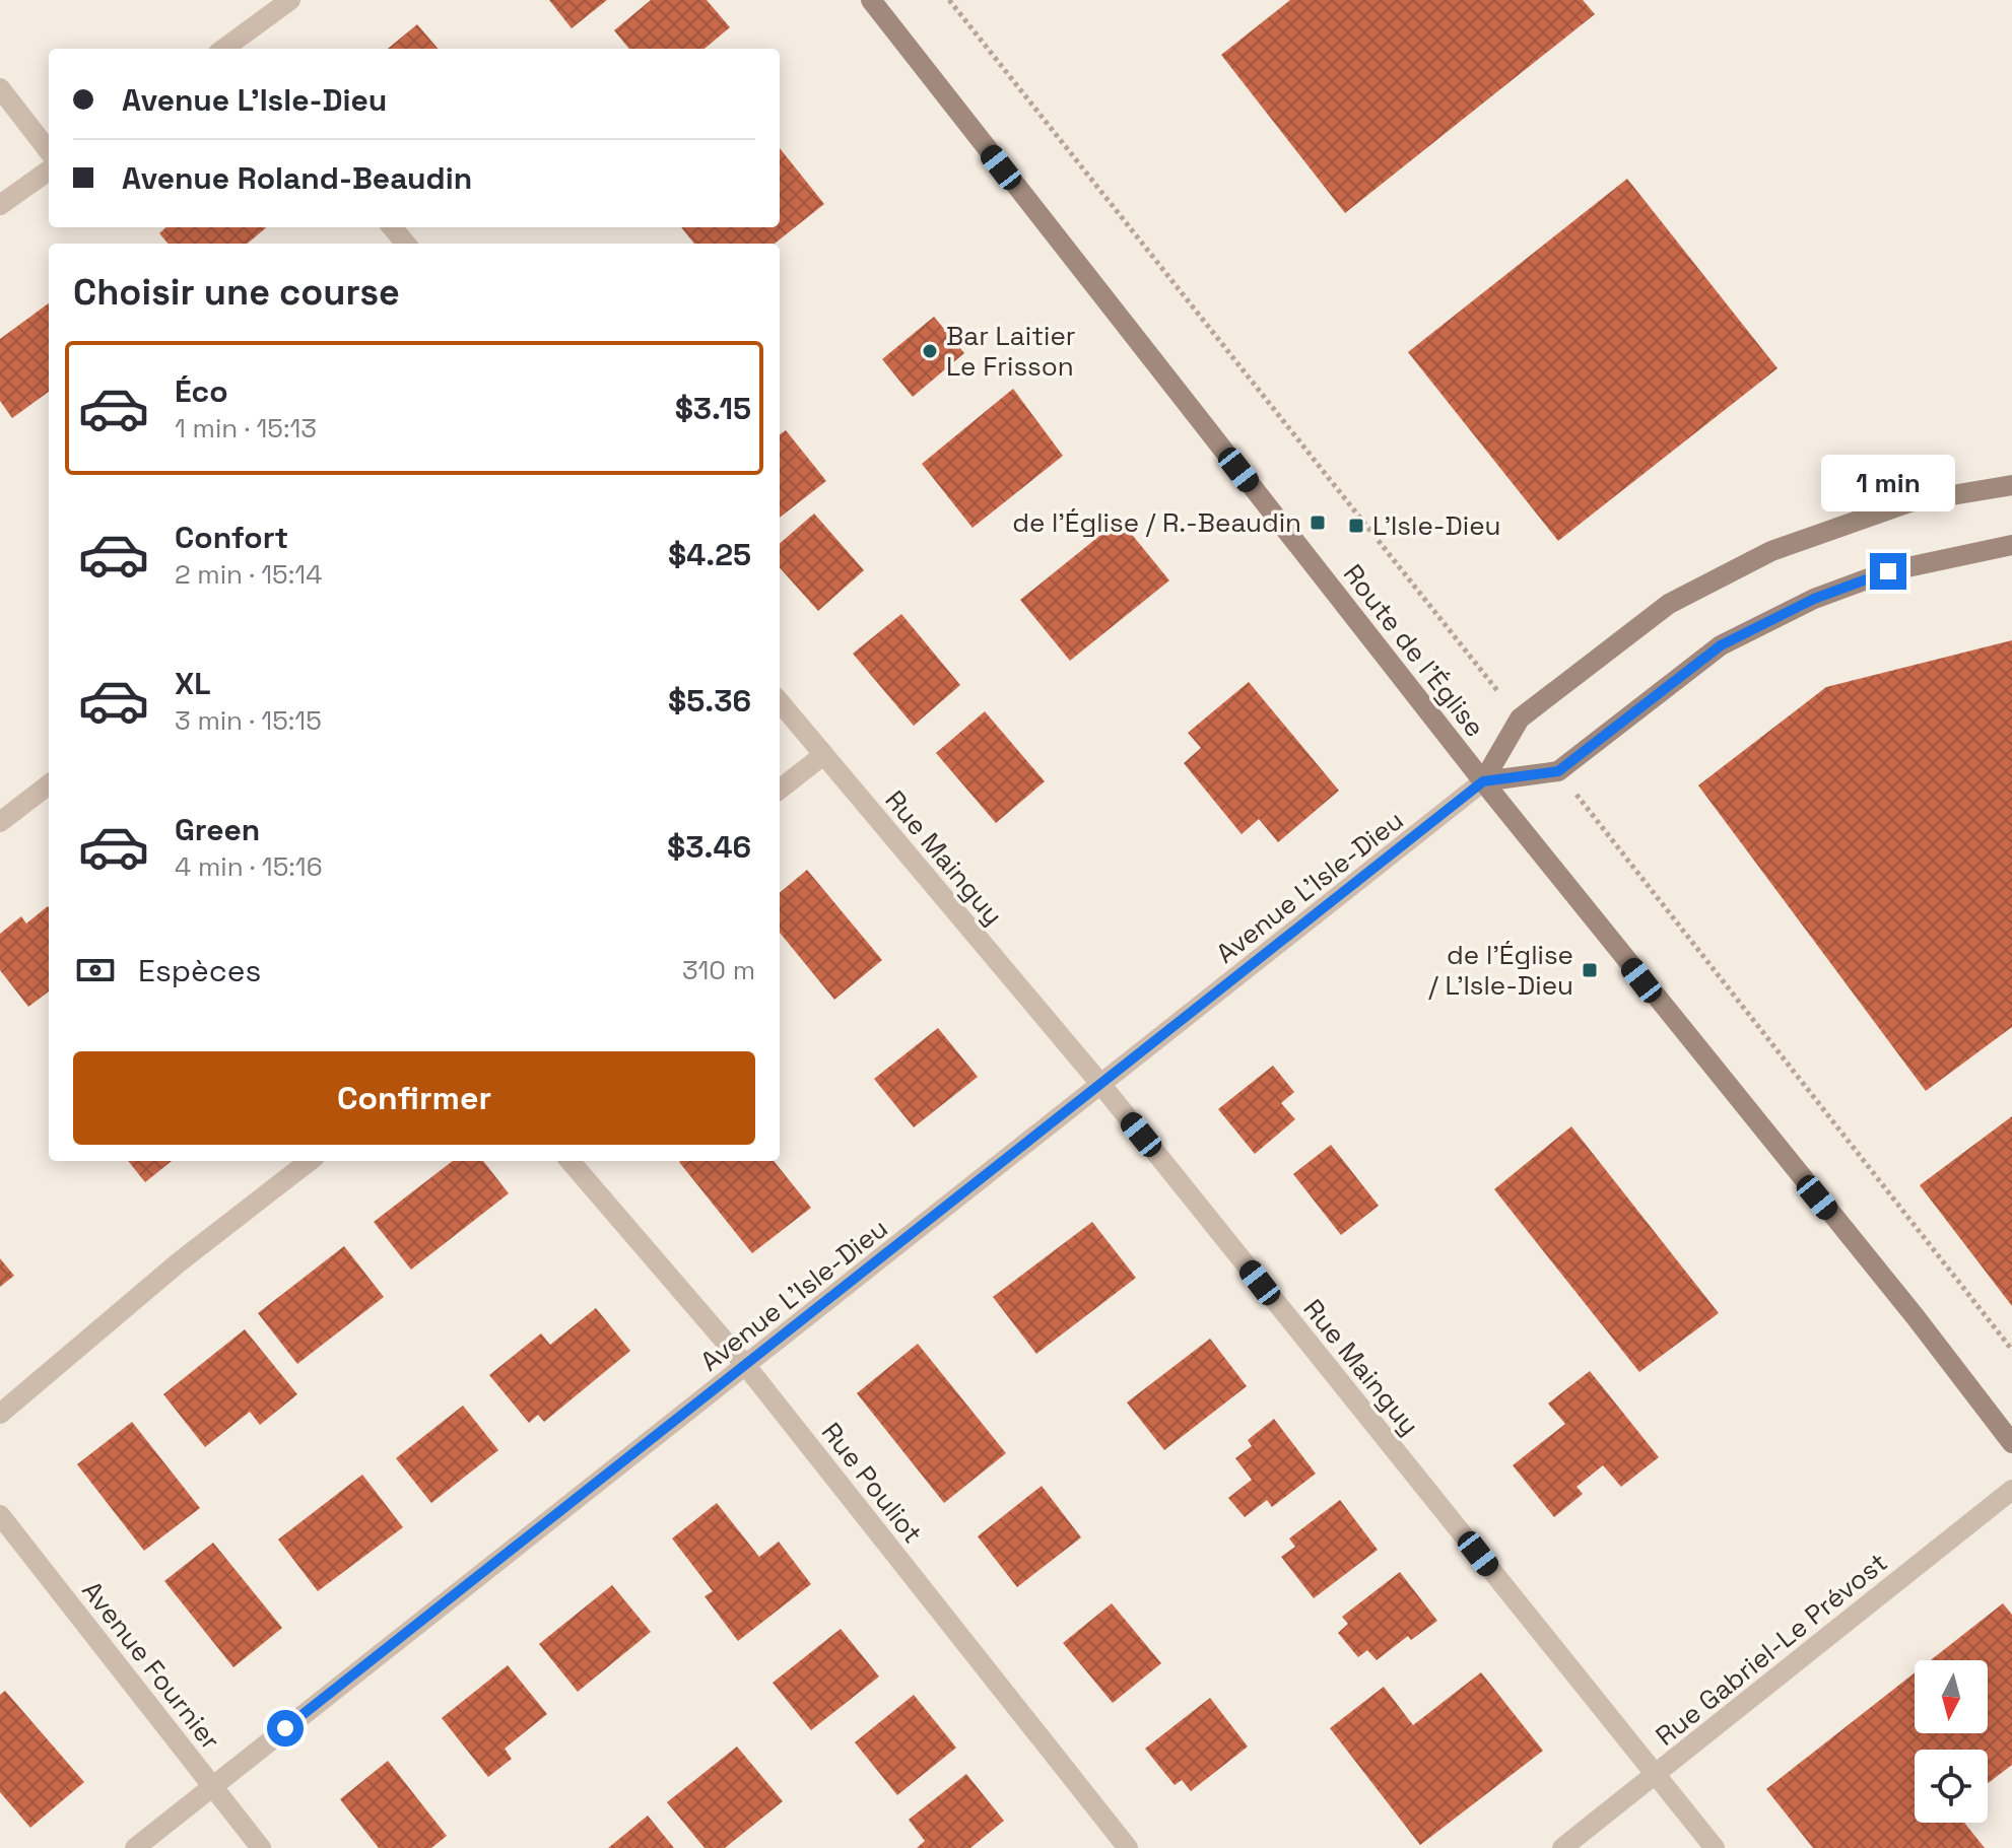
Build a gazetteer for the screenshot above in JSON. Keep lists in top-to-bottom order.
{
  "streets": {
    "main road": ["Route de l'Église"],
    "street": [
      "Rue Mainguy",
      "Avenue L'Isle-Dieu",
      "Rue Pouliot",
      "Rue Gabriel-Le Prévost",
      "Avenue Fournier"
    ]
  },
  "crossings": [
    ["Route de l'Église", "Avenue L'Isle-Dieu"],
    ["Rue Mainguy", "Avenue L'Isle-Dieu"],
    ["Rue Mainguy", "Rue Gabriel-Le Prévost"],
    ["Avenue L'Isle-Dieu", "Rue Pouliot"],
    ["Avenue L'Isle-Dieu", "Avenue Fournier"]
  ],
  "places": {
    "other": ["Bar Laitier Le Frisson"],
    "transit": ["de l'Église / R.-Beaudin", "L'Isle-Dieu", "de l'Église / L'Isle-Dieu"]
  },
  "north": "bottom",
  "page": {
    "banner": ["Avenue L'Isle-Dieu", "Avenue Roland-Beaudin"],
    "heading": "Choisir une course",
    "list": [
      {
        "name": "Éco",
        "note": "1 min · 15:13",
        "value": "$3.15"
      },
      {
        "name": "Confort",
        "note": "2 min · 15:14",
        "value": "$4.25"
      },
      {
        "name": "XL",
        "note": "3 min · 15:15",
        "value": "$5.36"
      },
      {
        "name": "Green",
        "note": "4 min · 15:16",
        "value": "$3.46"
      }
    ],
    "bubble": "1 min",
    "pay": ["Espèces", "310 m"],
    "buttons": "Confirmer"
  }
}
